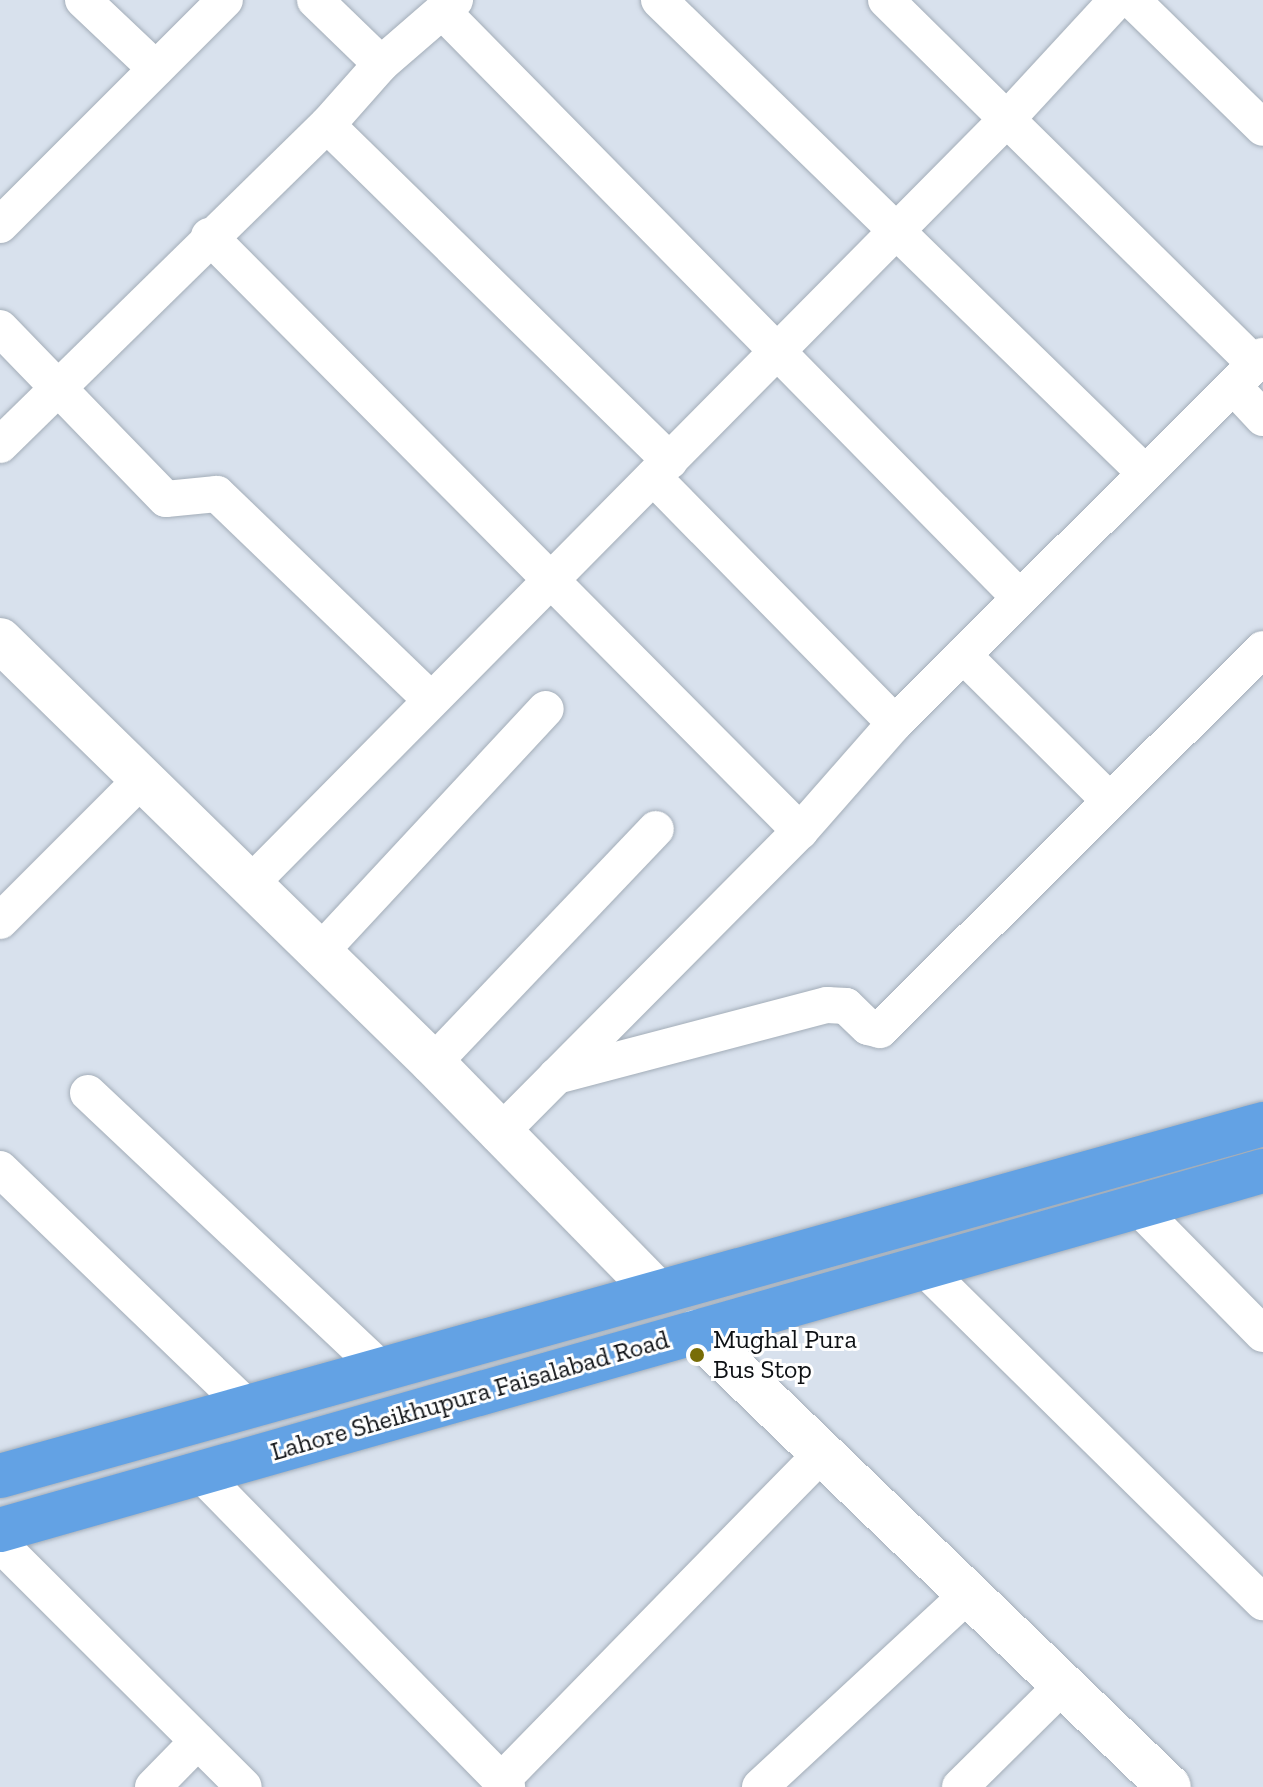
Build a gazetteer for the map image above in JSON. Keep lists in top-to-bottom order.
{
  "streets": {
    "highway": ["Lahore Sheikhupura Faisalabad Road"]
  },
  "places": ["Mughal Pura Bus Stop"]
}
